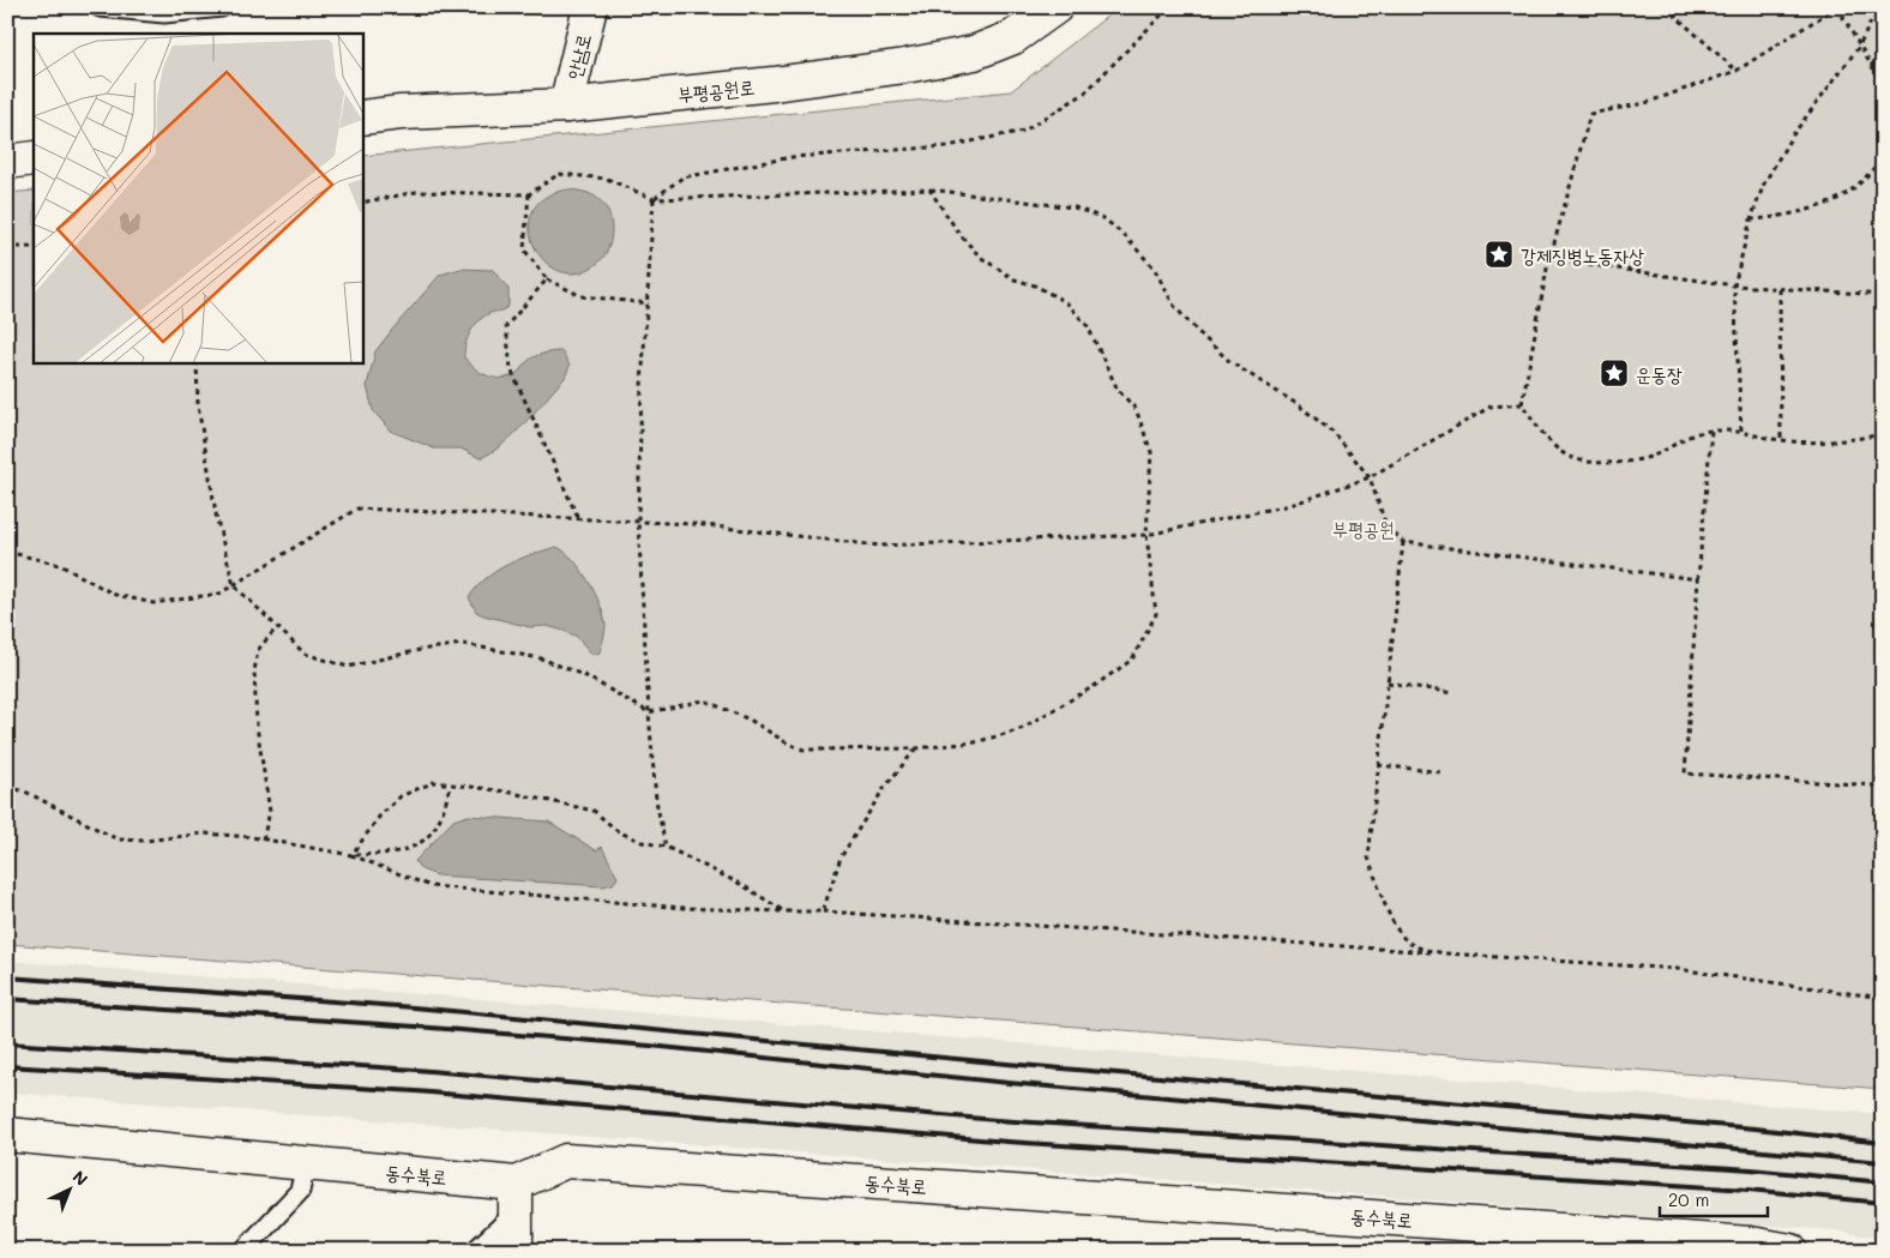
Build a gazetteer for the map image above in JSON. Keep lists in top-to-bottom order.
{
  "streets": {
    "street": ["안남로", "부평공원로", "동수북로"]
  },
  "crossings": [
    ["안남로", "부평공원로"]
  ],
  "parks": ["부평공원"],
  "places": {
    "place": ["강제징병노동자상", "운동장"]
  },
  "scale_bar": "20 m",
  "north": "top right"
}
